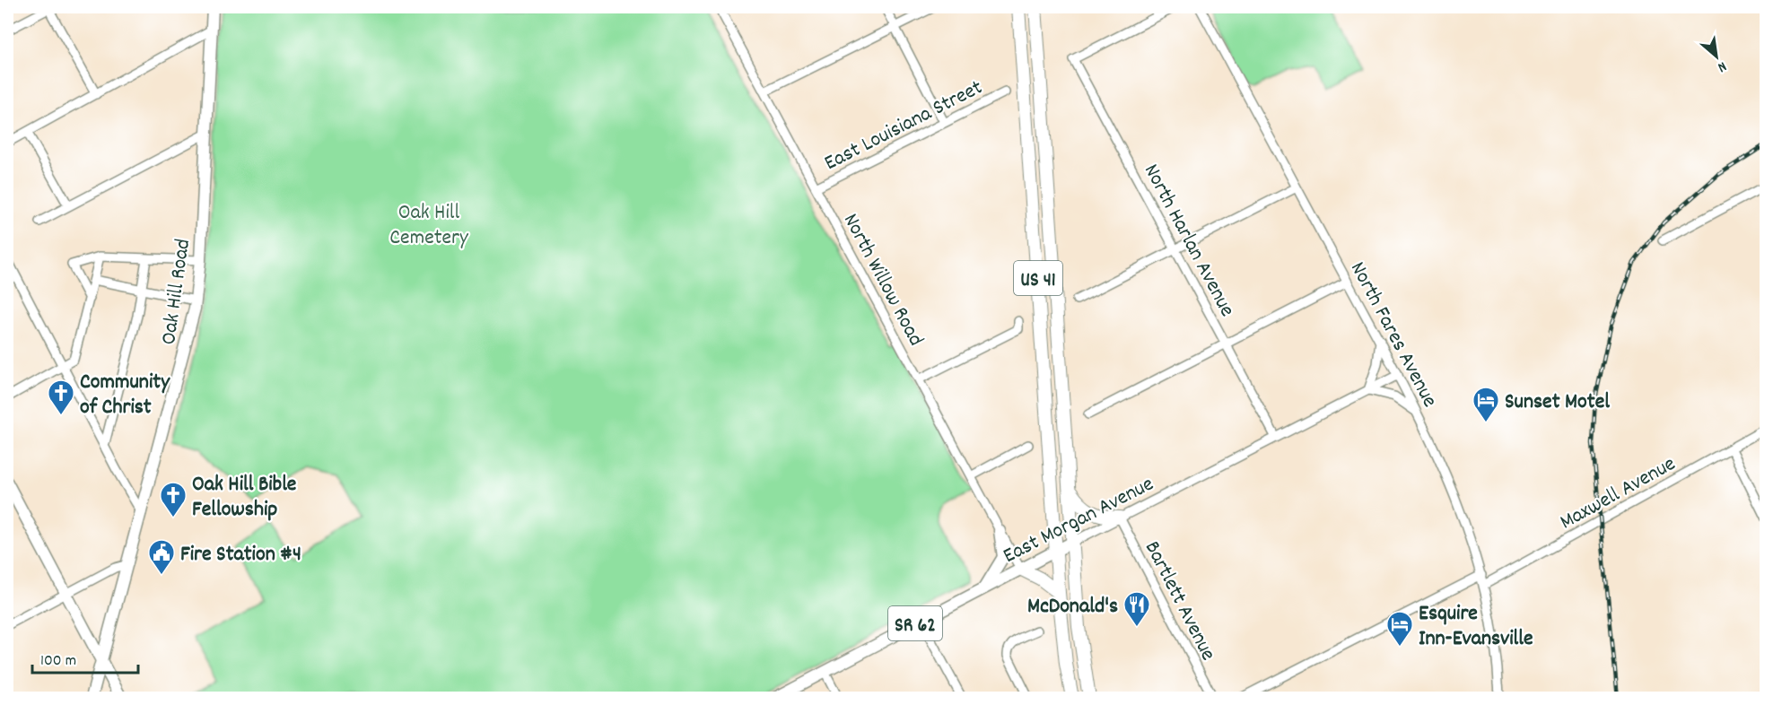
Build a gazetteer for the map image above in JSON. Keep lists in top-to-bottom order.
{
  "streets": {
    "highway": ["US 41"],
    "main road": ["Oak Hill Road", "East Morgan Avenue", "SR 62"],
    "street": [
      "East Louisiana Street",
      "North Harlan Avenue",
      "North Willow Road",
      "North Fares Avenue",
      "Maxwell Avenue",
      "Bartlett Avenue"
    ]
  },
  "crossings": [
    ["East Louisiana Street", "North Willow Road"],
    ["North Harlan Avenue", "East Morgan Avenue"],
    ["US 41", "East Morgan Avenue"],
    ["North Willow Road", "East Morgan Avenue"],
    ["North Fares Avenue", "Maxwell Avenue"],
    ["North Fares Avenue", "East Morgan Avenue"],
    ["East Morgan Avenue", "Bartlett Avenue"]
  ],
  "parks": ["Oak Hill Cemetery"],
  "places": {
    "church": ["Community of Christ", "Oak Hill Bible Fellowship"],
    "hotel": ["Sunset Motel", "Esquire Inn-Evansville"],
    "public building": ["Fire Station #4"],
    "restaurant": ["McDonald's"]
  },
  "scale_bar": "100 m",
  "north": "bottom right"
}
